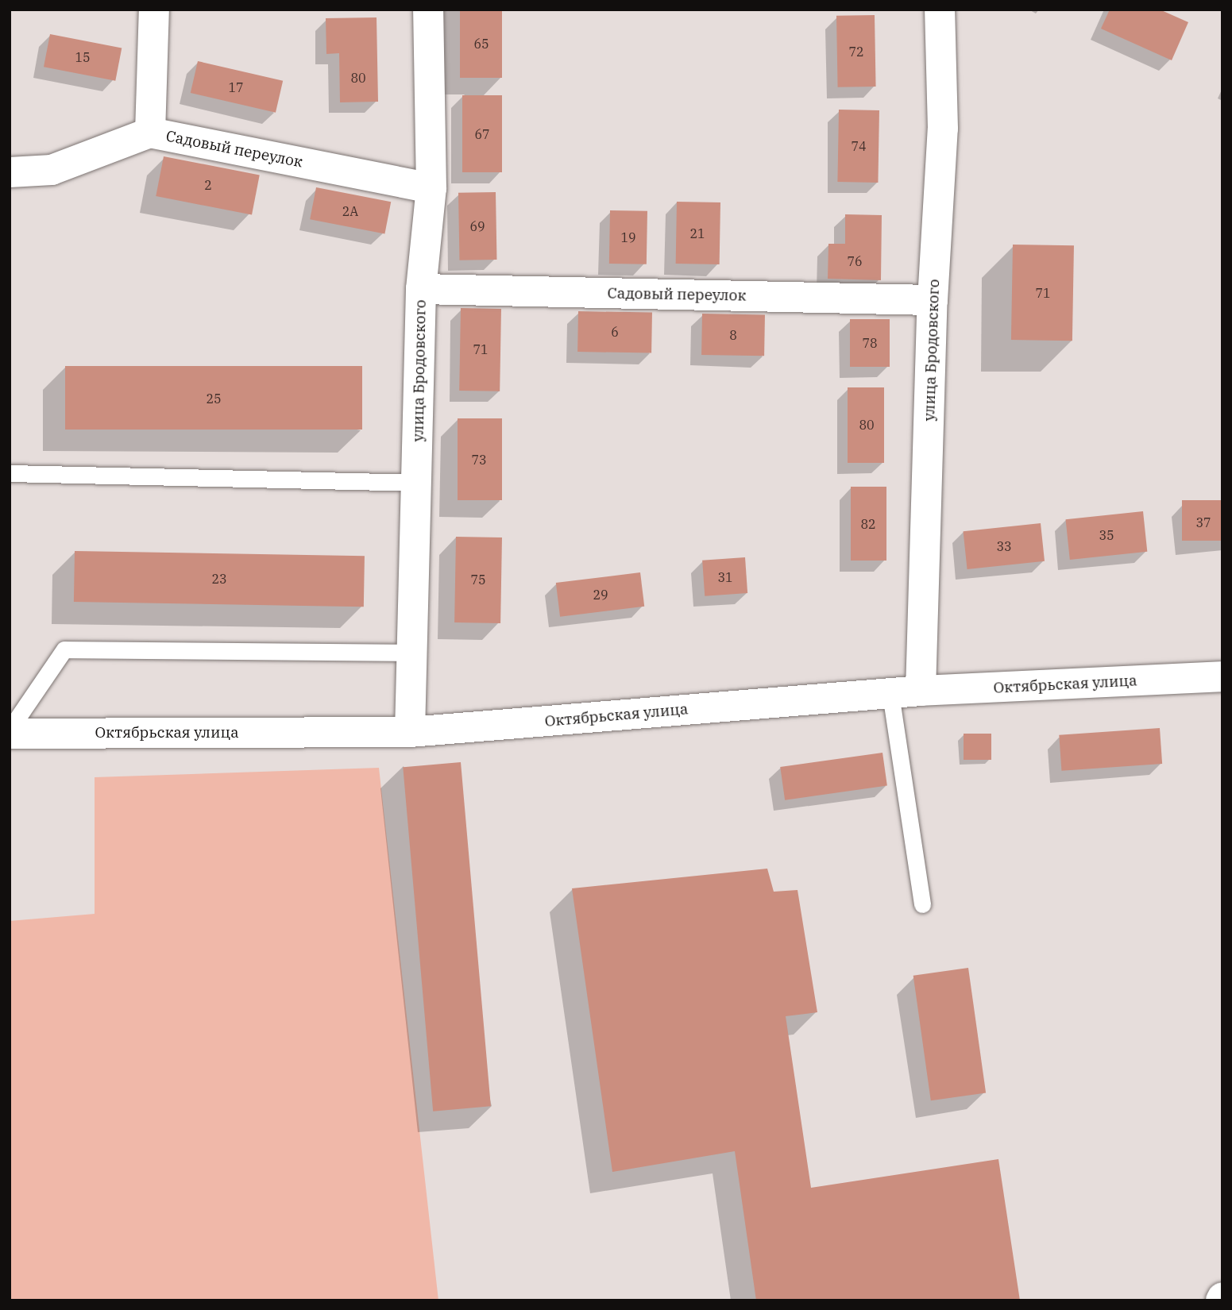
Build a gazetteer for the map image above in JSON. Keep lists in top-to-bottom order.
{
  "streets": {
    "street": ["Садовый переулок", "улица Бродовского", "Октябрьская улица"]
  },
  "crossings": [
    ["Садовый переулок", "улица Бродовского"],
    ["улица Бродовского", "Октябрьская улица"]
  ],
  "house_numbers": [
    "65",
    "72",
    "15",
    "80",
    "17",
    "67",
    "74",
    "2",
    "2А",
    "69",
    "21",
    "19",
    "76",
    "71",
    "6",
    "8",
    "78",
    "71",
    "25",
    "80",
    "73",
    "37",
    "82",
    "35",
    "33",
    "31",
    "23",
    "75",
    "29"
  ]
}
